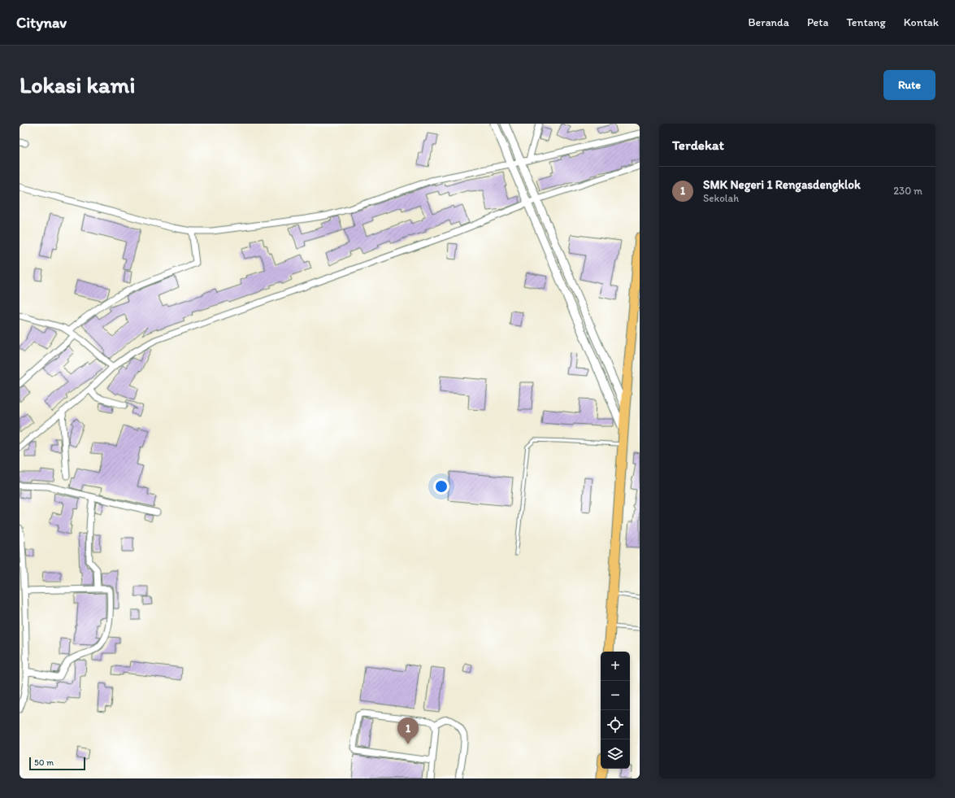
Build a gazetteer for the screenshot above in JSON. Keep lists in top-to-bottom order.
{
  "scale_bar": "50 m",
  "page": {
    "header": "Citynav",
    "nav": [
      "Beranda",
      "Peta",
      "Tentang",
      "Kontak"
    ],
    "buttons": "Rute",
    "title": "Lokasi kami",
    "heading": "Terdekat",
    "list": [
      {
        "mark": "1",
        "name": "SMK Negeri 1 Rengasdengklok",
        "note": "Sekolah",
        "value": "230 m"
      }
    ],
    "map_buttons": ["+", "−"],
    "pins": "1",
    "scale": "50 m"
  }
}
